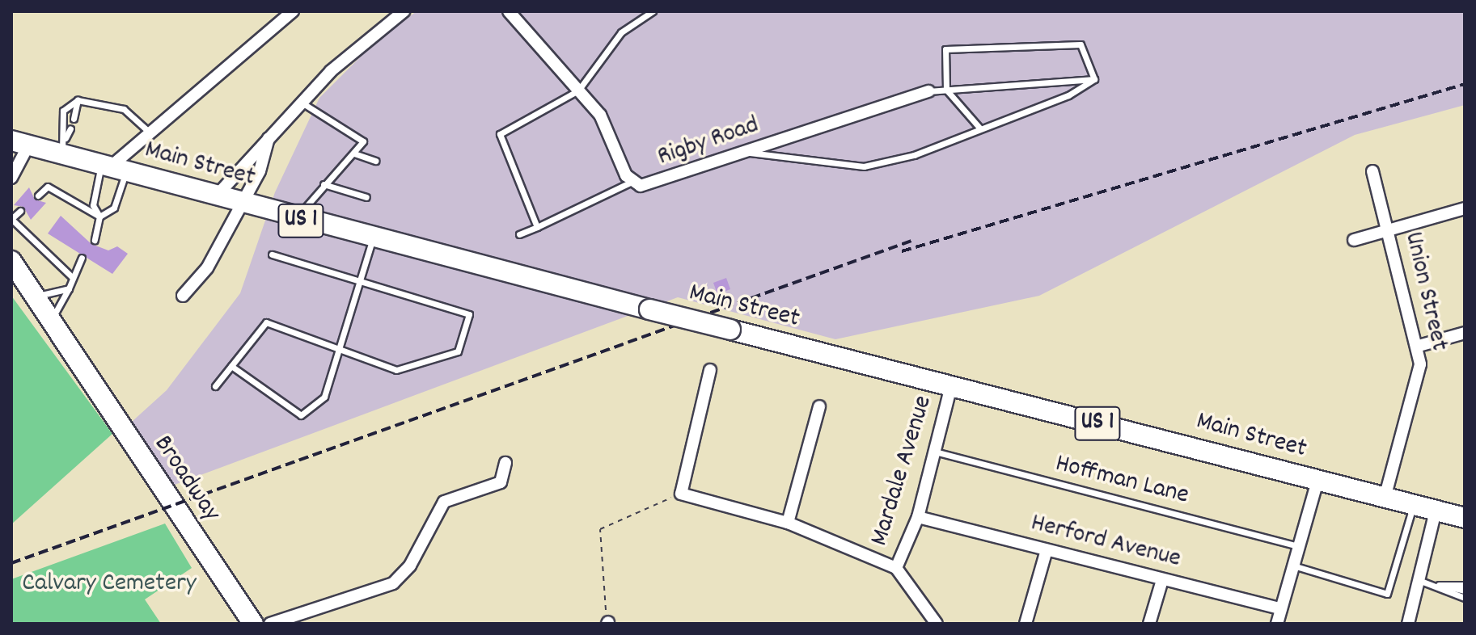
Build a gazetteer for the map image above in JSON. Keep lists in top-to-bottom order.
{
  "streets": {
    "main road": ["Main Street", "US 1", "Broadway"],
    "street": [
      "Rigby Road",
      "Union Street",
      "Mardale Avenue",
      "Herford Avenue"
    ],
    "lane": ["Hoffman Lane"]
  },
  "crossings": [
    ["Main Street", "Union Street"],
    ["Main Street", "Mardale Avenue"],
    ["Mardale Avenue", "Hoffman Lane"],
    ["Mardale Avenue", "Herford Avenue"]
  ],
  "parks": ["Calvary Cemetery"]
}
